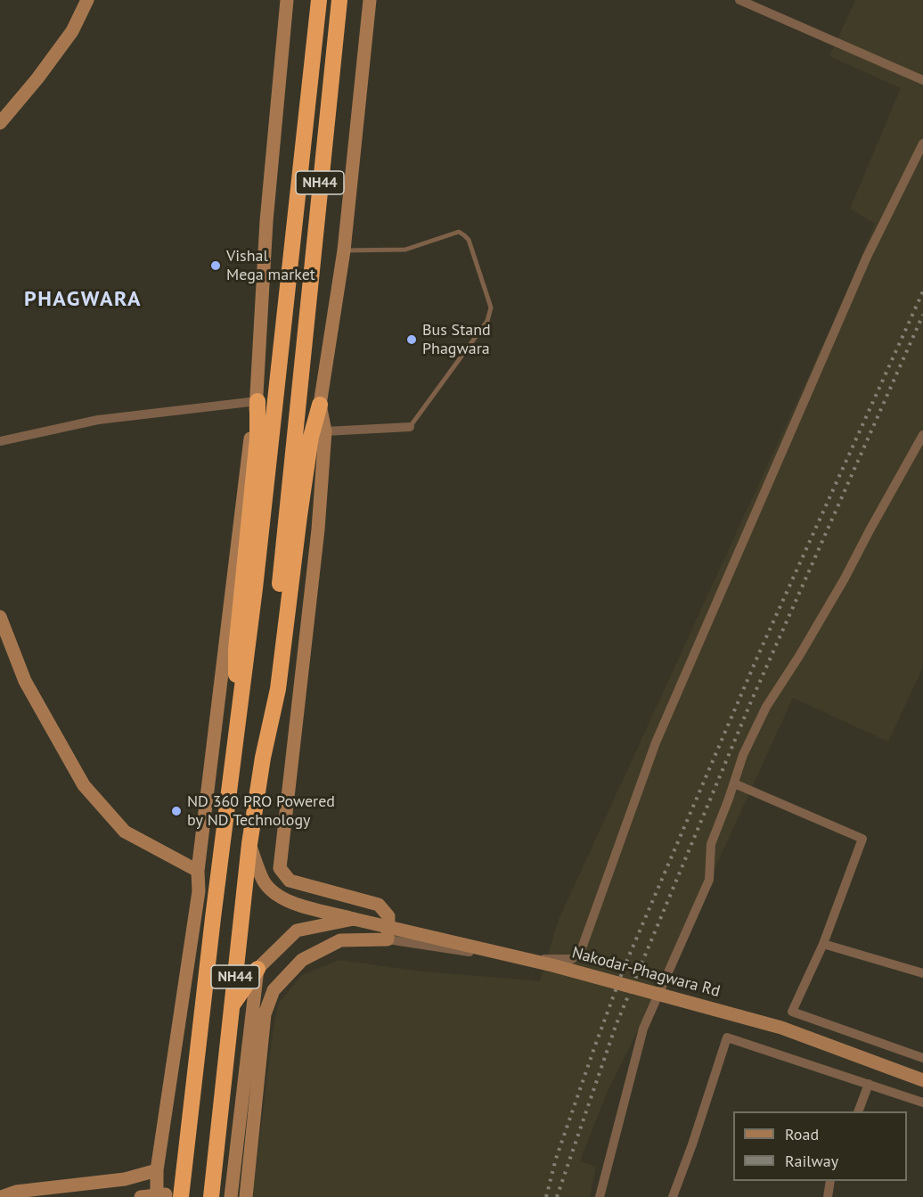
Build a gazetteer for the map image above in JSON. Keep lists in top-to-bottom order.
{
  "streets": {
    "highway": ["NH44"],
    "main road": ["Nakodar-Phagwara Rd"]
  },
  "crossings": [
    ["NH44", "Nakodar-Phagwara Rd"]
  ],
  "districts": ["PHAGWARA"],
  "places": ["Vishal Mega market", "Bus Stand Phagwara", "ND 360 PRO Powered by ND Technology"],
  "legend": ["Road", "Railway"]
}
